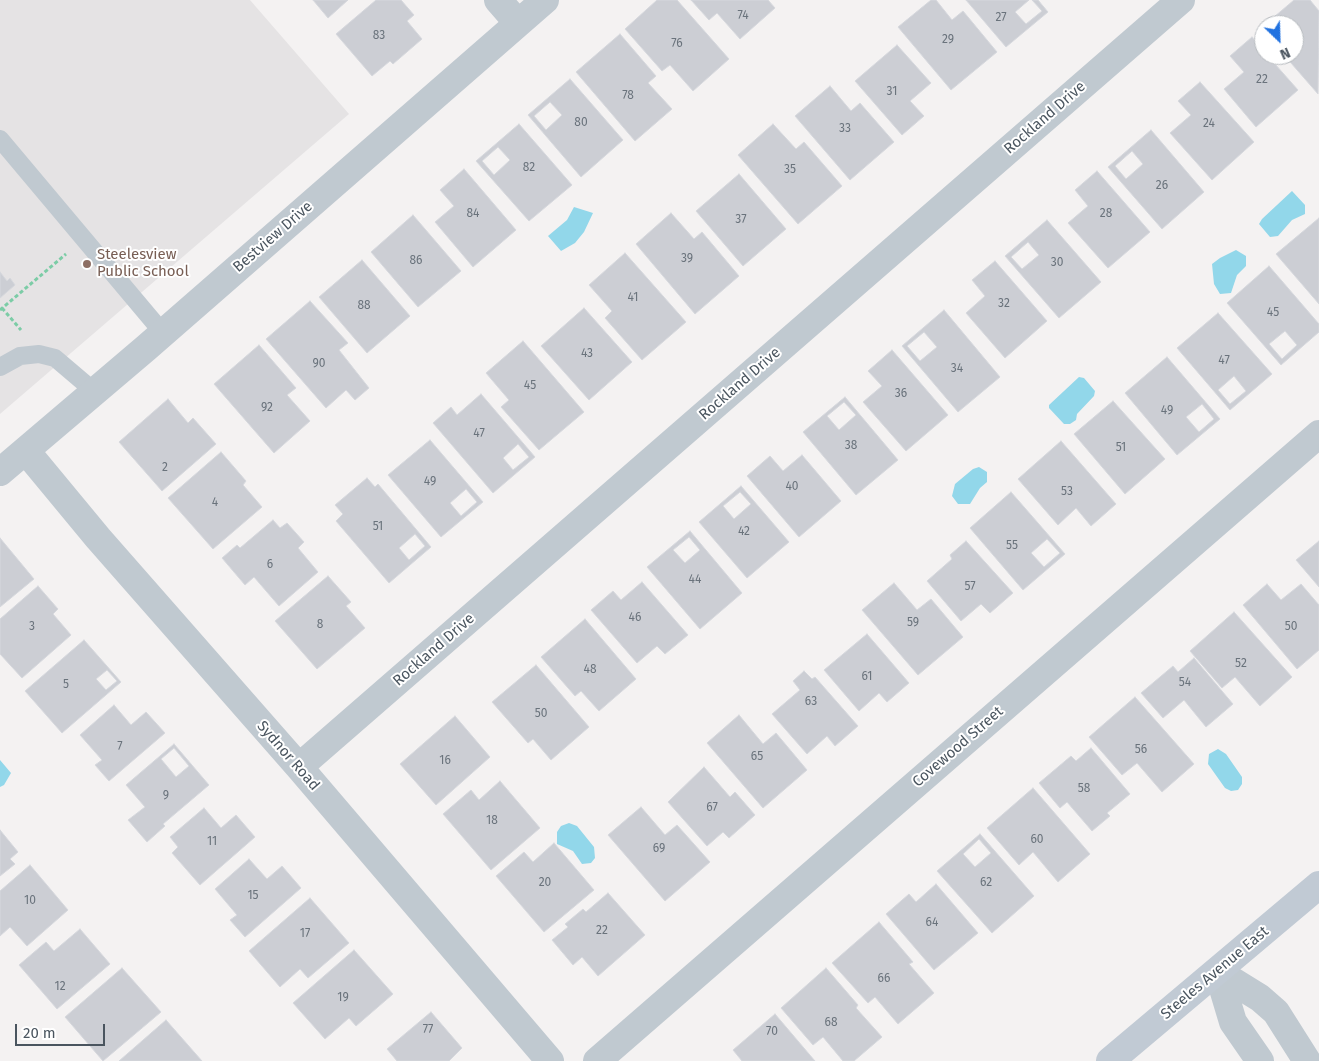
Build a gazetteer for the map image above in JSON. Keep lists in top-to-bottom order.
{
  "streets": {
    "main road": ["Steeles Avenue East"],
    "street": [
      "Rockland Drive",
      "Bestview Drive",
      "Covewood Street",
      "Sydnor Road"
    ]
  },
  "crossings": [
    ["Rockland Drive", "Sydnor Road"],
    ["Bestview Drive", "Sydnor Road"]
  ],
  "places": ["Steelesview Public School"],
  "house_numbers": [
    "74",
    "27",
    "83",
    "29",
    "76",
    "22",
    "31",
    "78",
    "80",
    "24",
    "33",
    "82",
    "35",
    "26",
    "84",
    "28",
    "37",
    "39",
    "86",
    "30",
    "41",
    "32",
    "88",
    "45",
    "43",
    "47",
    "90",
    "34",
    "45",
    "36",
    "92",
    "49",
    "47",
    "38",
    "51",
    "2",
    "49",
    "40",
    "53",
    "4",
    "51",
    "42",
    "55",
    "6",
    "44",
    "57",
    "46",
    "59",
    "8",
    "3",
    "50",
    "52",
    "48",
    "61",
    "54",
    "5",
    "63",
    "50",
    "7",
    "56",
    "65",
    "16",
    "58",
    "9",
    "67",
    "18",
    "60",
    "11",
    "69",
    "20",
    "62",
    "15",
    "10",
    "64",
    "22",
    "17",
    "66",
    "12",
    "19",
    "68",
    "77",
    "70"
  ],
  "scale_bar": "20 m",
  "north": "bottom right"
}
